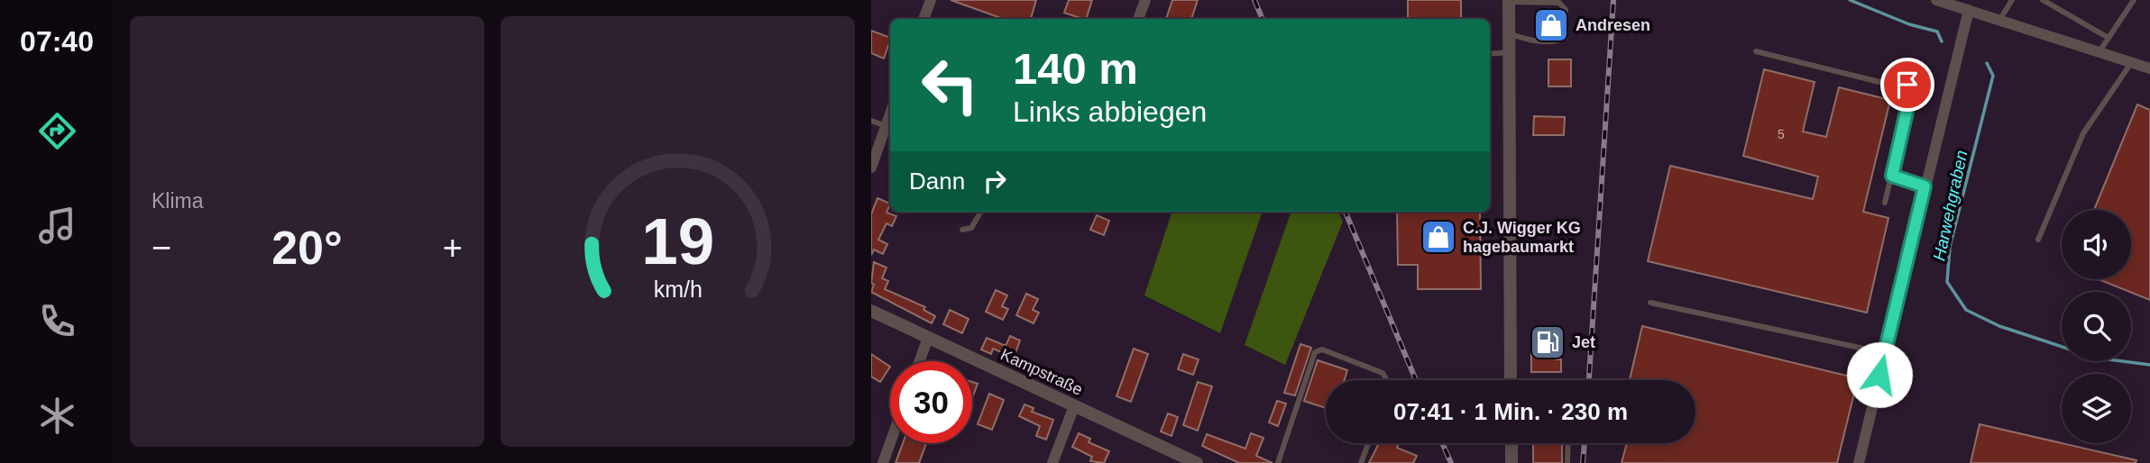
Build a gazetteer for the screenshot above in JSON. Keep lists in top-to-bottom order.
{
  "streets": {
    "street": ["Kampstraße"]
  },
  "water": ["Harwehgraben"],
  "places": {
    "shop": ["Andresen", "C.J. Wigger KG hagebaumarkt"],
    "fuel station": ["Jet"]
  },
  "house_numbers": ["5"],
  "page": {
    "tabs": "07:40",
    "tile": "Klima",
    "turn": ["140 m", "Links abbiegen"],
    "then": "Dann",
    "heat": ["−", "20°", "+"],
    "limit": "30",
    "trip": "07:41 · 1 Min. · 230 m",
    "gauge": ["19", "km/h"]
  }
}
